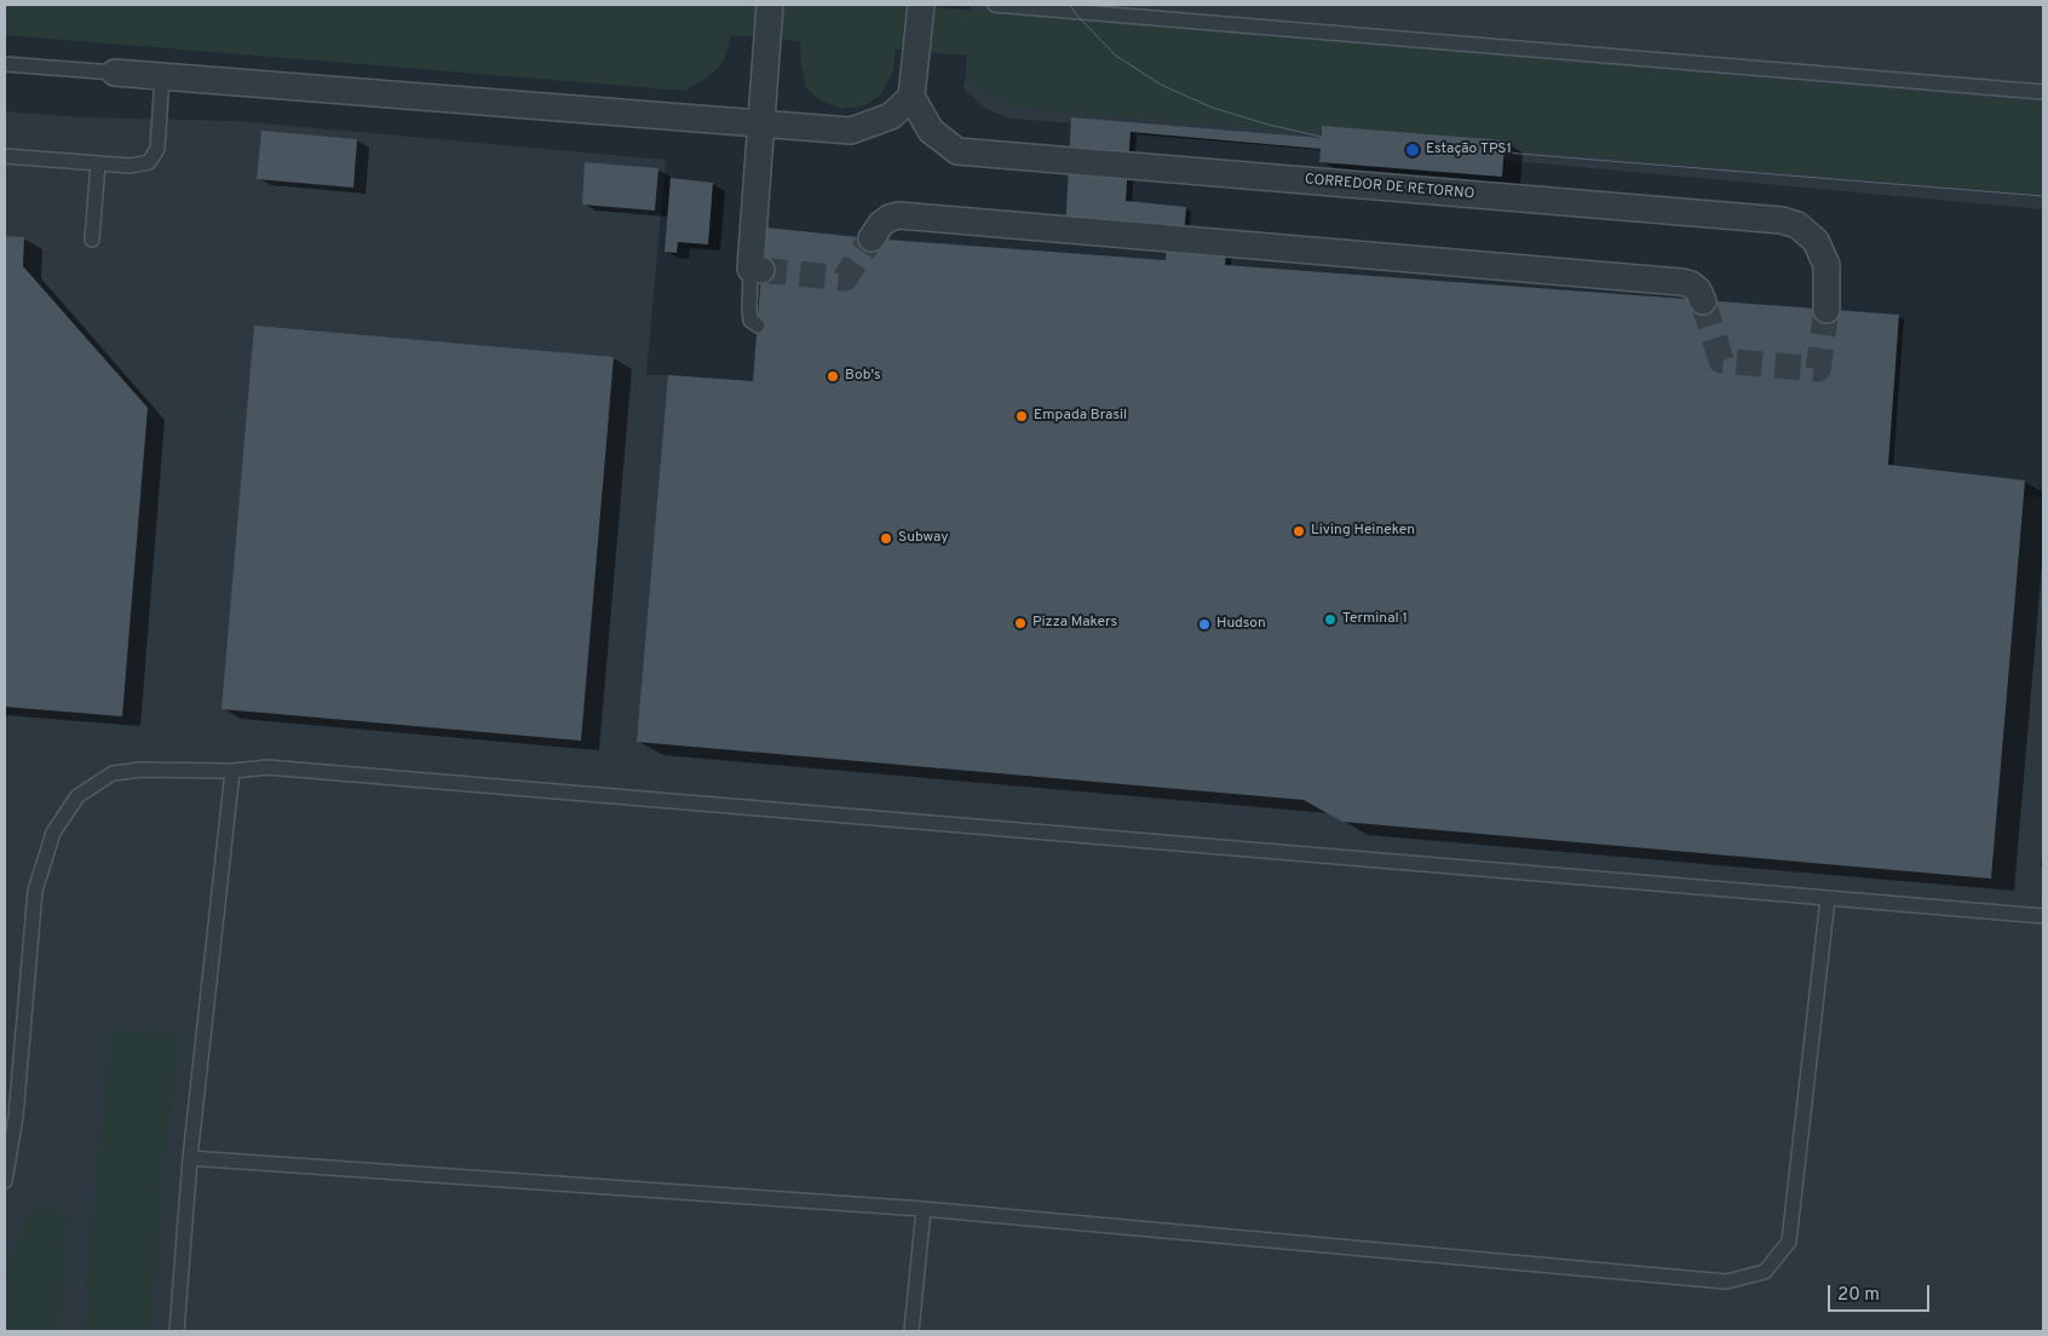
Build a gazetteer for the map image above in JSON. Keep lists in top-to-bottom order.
{
  "streets": {
    "street": ["CORREDOR DE RETORNO"]
  },
  "places": [
    "Estação TPS1",
    "Bob's",
    "Empada Brasil",
    "Living Heineken",
    "Subway",
    "Terminal 1",
    "Pizza Makers",
    "Hudson"
  ],
  "scale_bar": "20 m"
}
